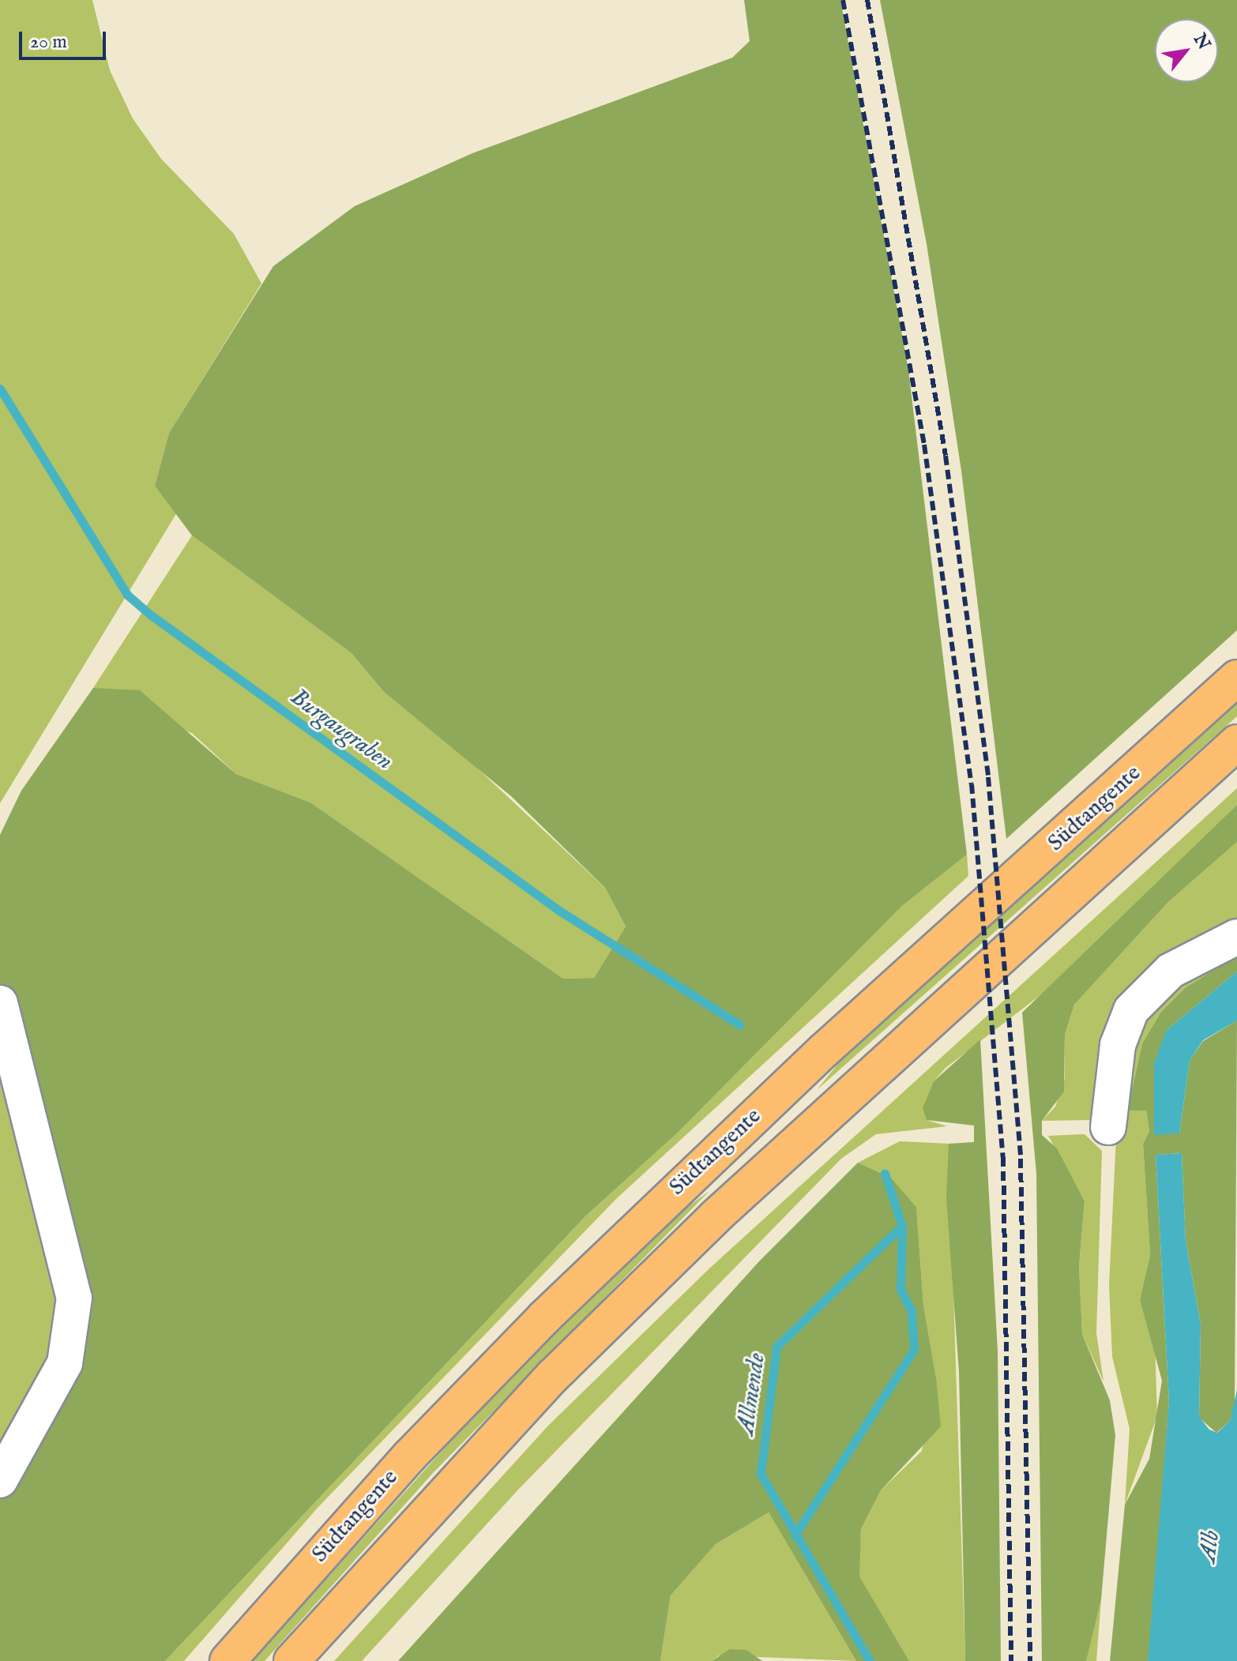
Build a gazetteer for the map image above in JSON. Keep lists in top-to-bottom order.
{
  "streets": {
    "highway": ["Südtangente"]
  },
  "water": ["Burgaugraben", "Allmende", "Alb"],
  "scale_bar": "20 m",
  "north": "top right"
}
